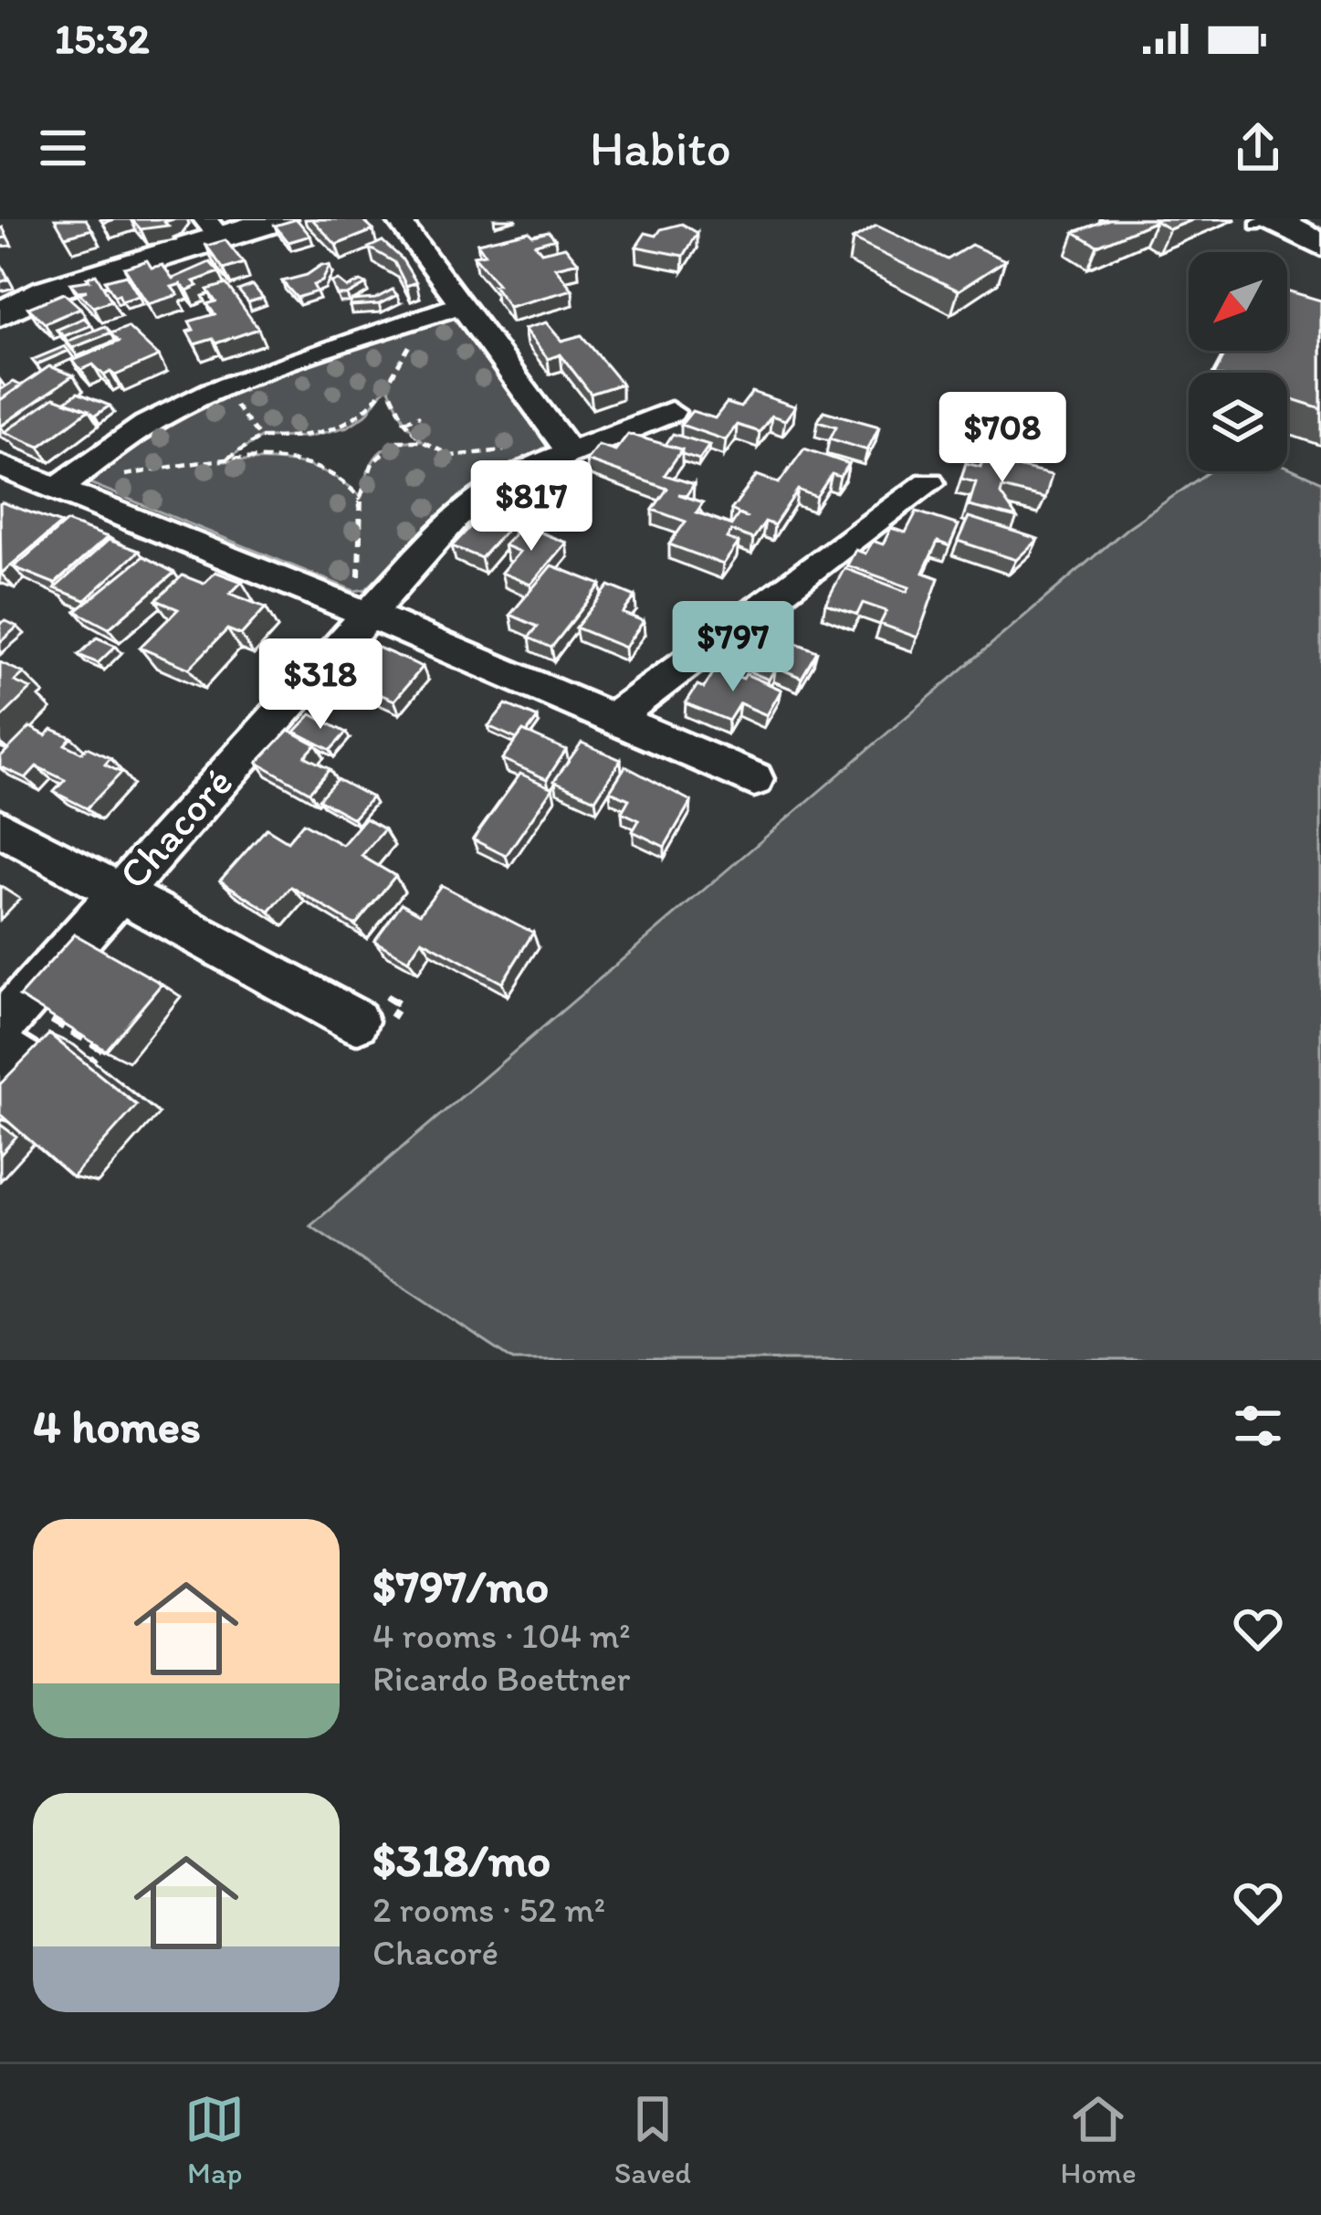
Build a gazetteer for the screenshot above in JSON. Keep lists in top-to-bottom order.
{
  "streets": {
    "street": ["Chacoré"]
  },
  "north": "bottom left",
  "page": {
    "status": "15:32",
    "header": "Habito",
    "price": [
      "$708",
      "$817",
      "$797",
      "$318"
    ],
    "heading": "4 homes",
    "list": [
      {
        "name": "$797/mo",
        "note": "4 rooms · 104 m² · Ricardo Boettner"
      },
      {
        "name": "$318/mo",
        "note": "2 rooms · 52 m² · Chacoré"
      }
    ],
    "tabs": ["Map", "Saved", "Home"]
  }
}
